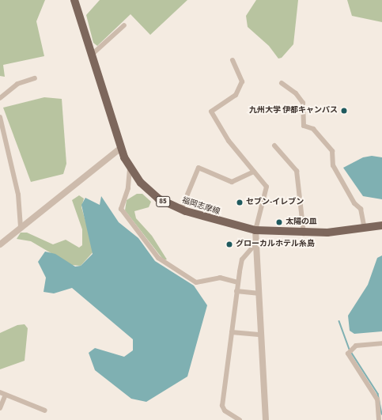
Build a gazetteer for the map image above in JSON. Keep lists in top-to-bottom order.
{
  "streets": {
    "main road": ["85", "福岡志摩線"]
  },
  "places": [
    "九州大学 伊都キャンパス",
    "セブン-イレブン",
    "太陽の皿",
    "グローカルホテル糸島"
  ]
}
